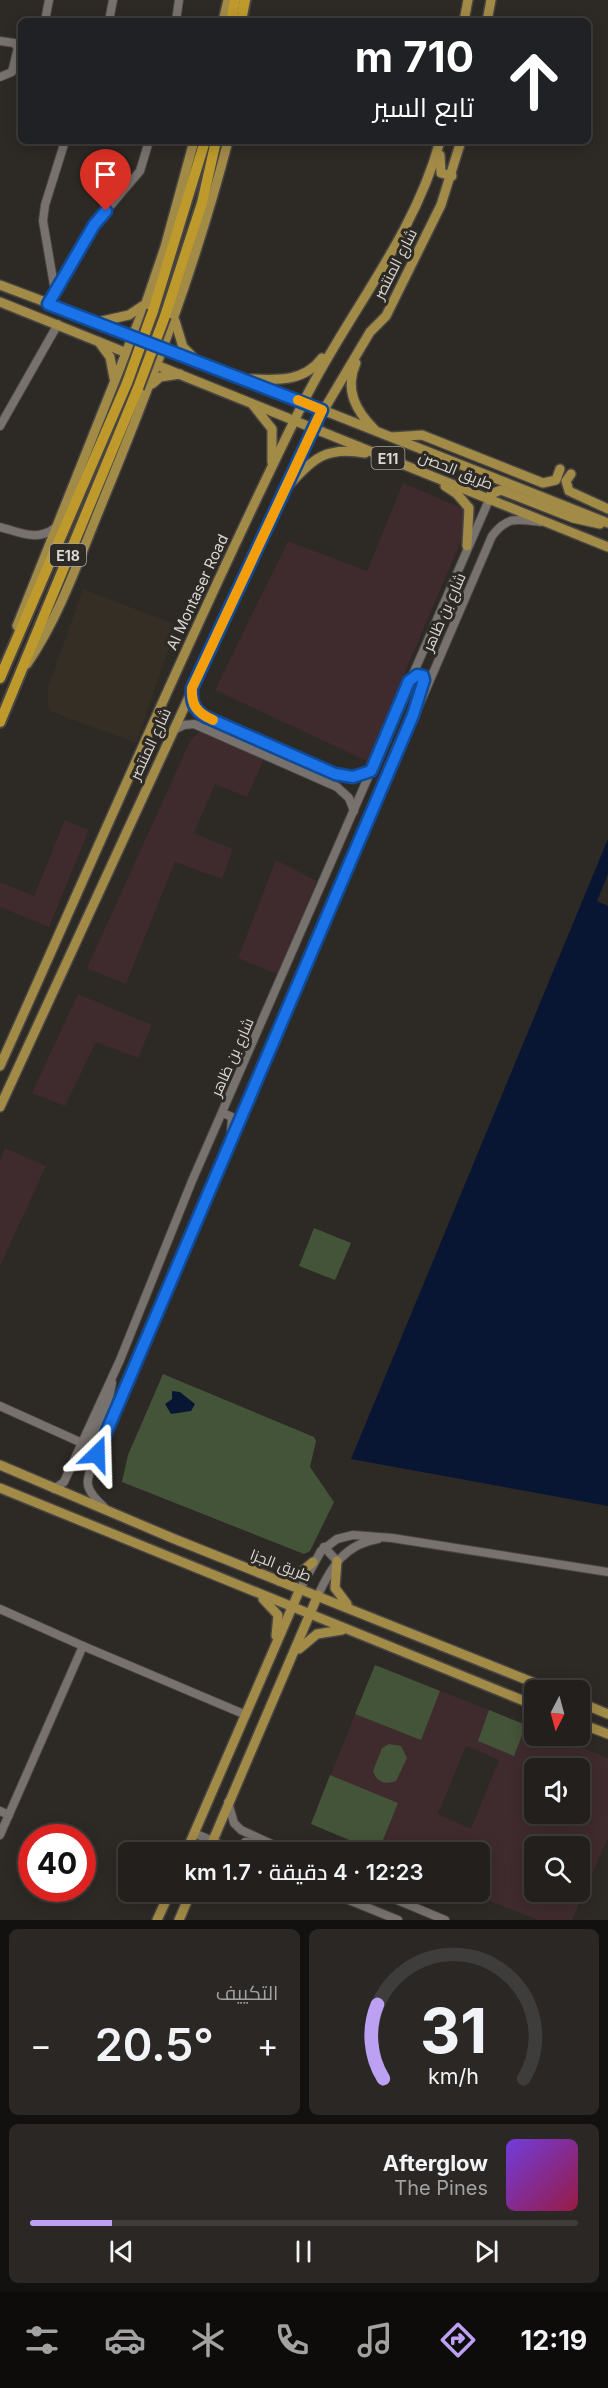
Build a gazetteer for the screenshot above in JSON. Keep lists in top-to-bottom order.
{
  "streets": {
    "highway": ["E18"],
    "main road": [
      "شارع المنتصر",
      "E11",
      "طريق الحصن",
      "Al Montaser Road",
      "طريق الجزا"
    ],
    "street": ["شارع بن ظاهر"]
  },
  "crossings": [
    ["شارع المنتصر", "طريق الحصن"],
    ["طريق الحصن", "Al Montaser Road"],
    ["طريق الحصن", "شارع بن ظاهر"],
    ["شارع بن ظاهر", "طريق الجزا"]
  ],
  "north": "bottom",
  "page": {
    "turn": ["710 m", "تابع السير"],
    "limit": "40",
    "trip": "12:23 · 4 دقيقة · 1.7 km",
    "tile": "التكييف",
    "heat": ["−", "20.5°", "+"],
    "song": ["Afterglow", "The Pines"],
    "tabs": "12:19",
    "gauge": ["31", "km/h"]
  }
}
